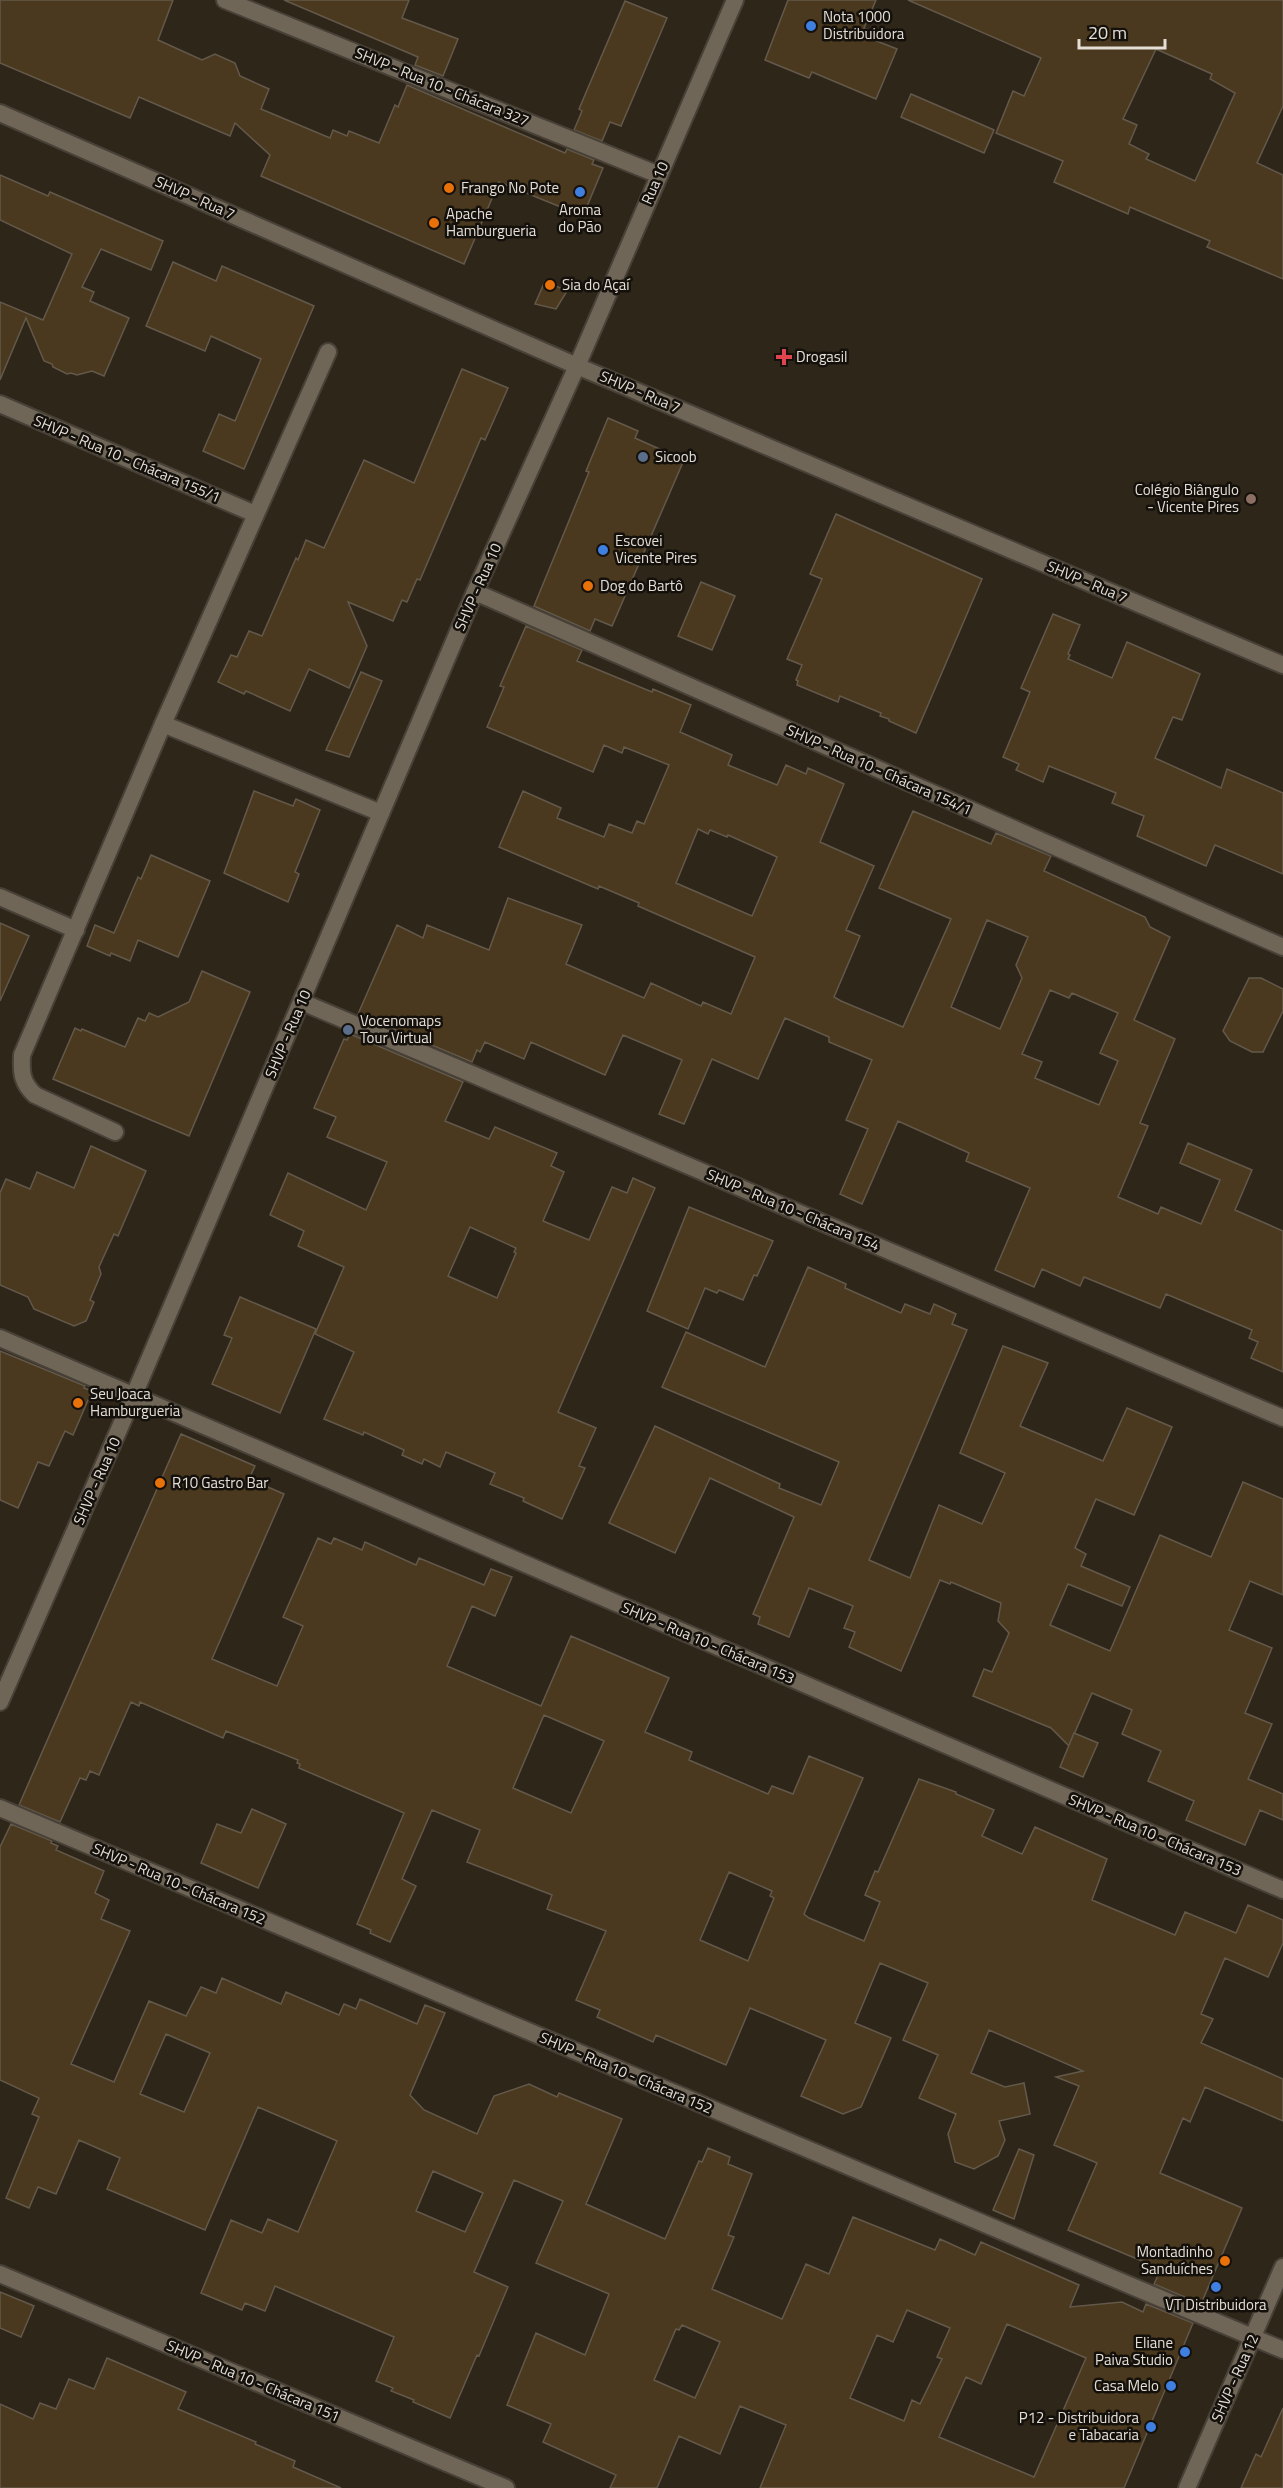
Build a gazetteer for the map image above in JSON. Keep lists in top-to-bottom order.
{
  "streets": {
    "street": [
      "SHVP - Rua 10 - Chácara 327",
      "Rua 10",
      "SHVP - Rua 7",
      "SHVP - Rua 10 - Chácara 155/1",
      "SHVP - Rua 10",
      "SHVP - Rua 10 - Chácara 154/1",
      "SHVP - Rua 10 - Chácara 154",
      "SHVP - Rua 10 - Chácara 153",
      "SHVP - Rua 10 - Chácara 152",
      "SHVP - Rua 12",
      "SHVP - Rua 10 - Chácara 151"
    ]
  },
  "crossings": [
    ["SHVP - Rua 10 - Chácara 327", "Rua 10"],
    ["Rua 10", "SHVP - Rua 7"],
    ["Rua 10", "SHVP - Rua 10"],
    ["SHVP - Rua 7", "SHVP - Rua 10"],
    ["SHVP - Rua 10", "SHVP - Rua 10 - Chácara 154/1"],
    ["SHVP - Rua 10", "SHVP - Rua 10 - Chácara 154"],
    ["SHVP - Rua 10", "SHVP - Rua 10 - Chácara 153"],
    ["SHVP - Rua 10 - Chácara 152", "SHVP - Rua 12"]
  ],
  "places": {
    "other": [
      "Nota 1000 Distribuidora",
      "Frango No Pote",
      "Aroma do Pão",
      "Apache Hamburgueria",
      "Sia do Açaí",
      "Sicoob",
      "Colégio Biângulo - Vicente Pires",
      "Escovei Vicente Pires",
      "Dog do Bartô",
      "Vocenomaps Tour Virtual",
      "Seu Joaca Hamburgueria",
      "R10 Gastro Bar",
      "Montadinho Sanduíches",
      "VT Distribuidora",
      "Eliane Paiva Studio",
      "Casa Melo",
      "P12 - Distribuidora e Tabacaria"
    ],
    "health": ["Drogasil"]
  },
  "scale_bar": "20 m"
}
